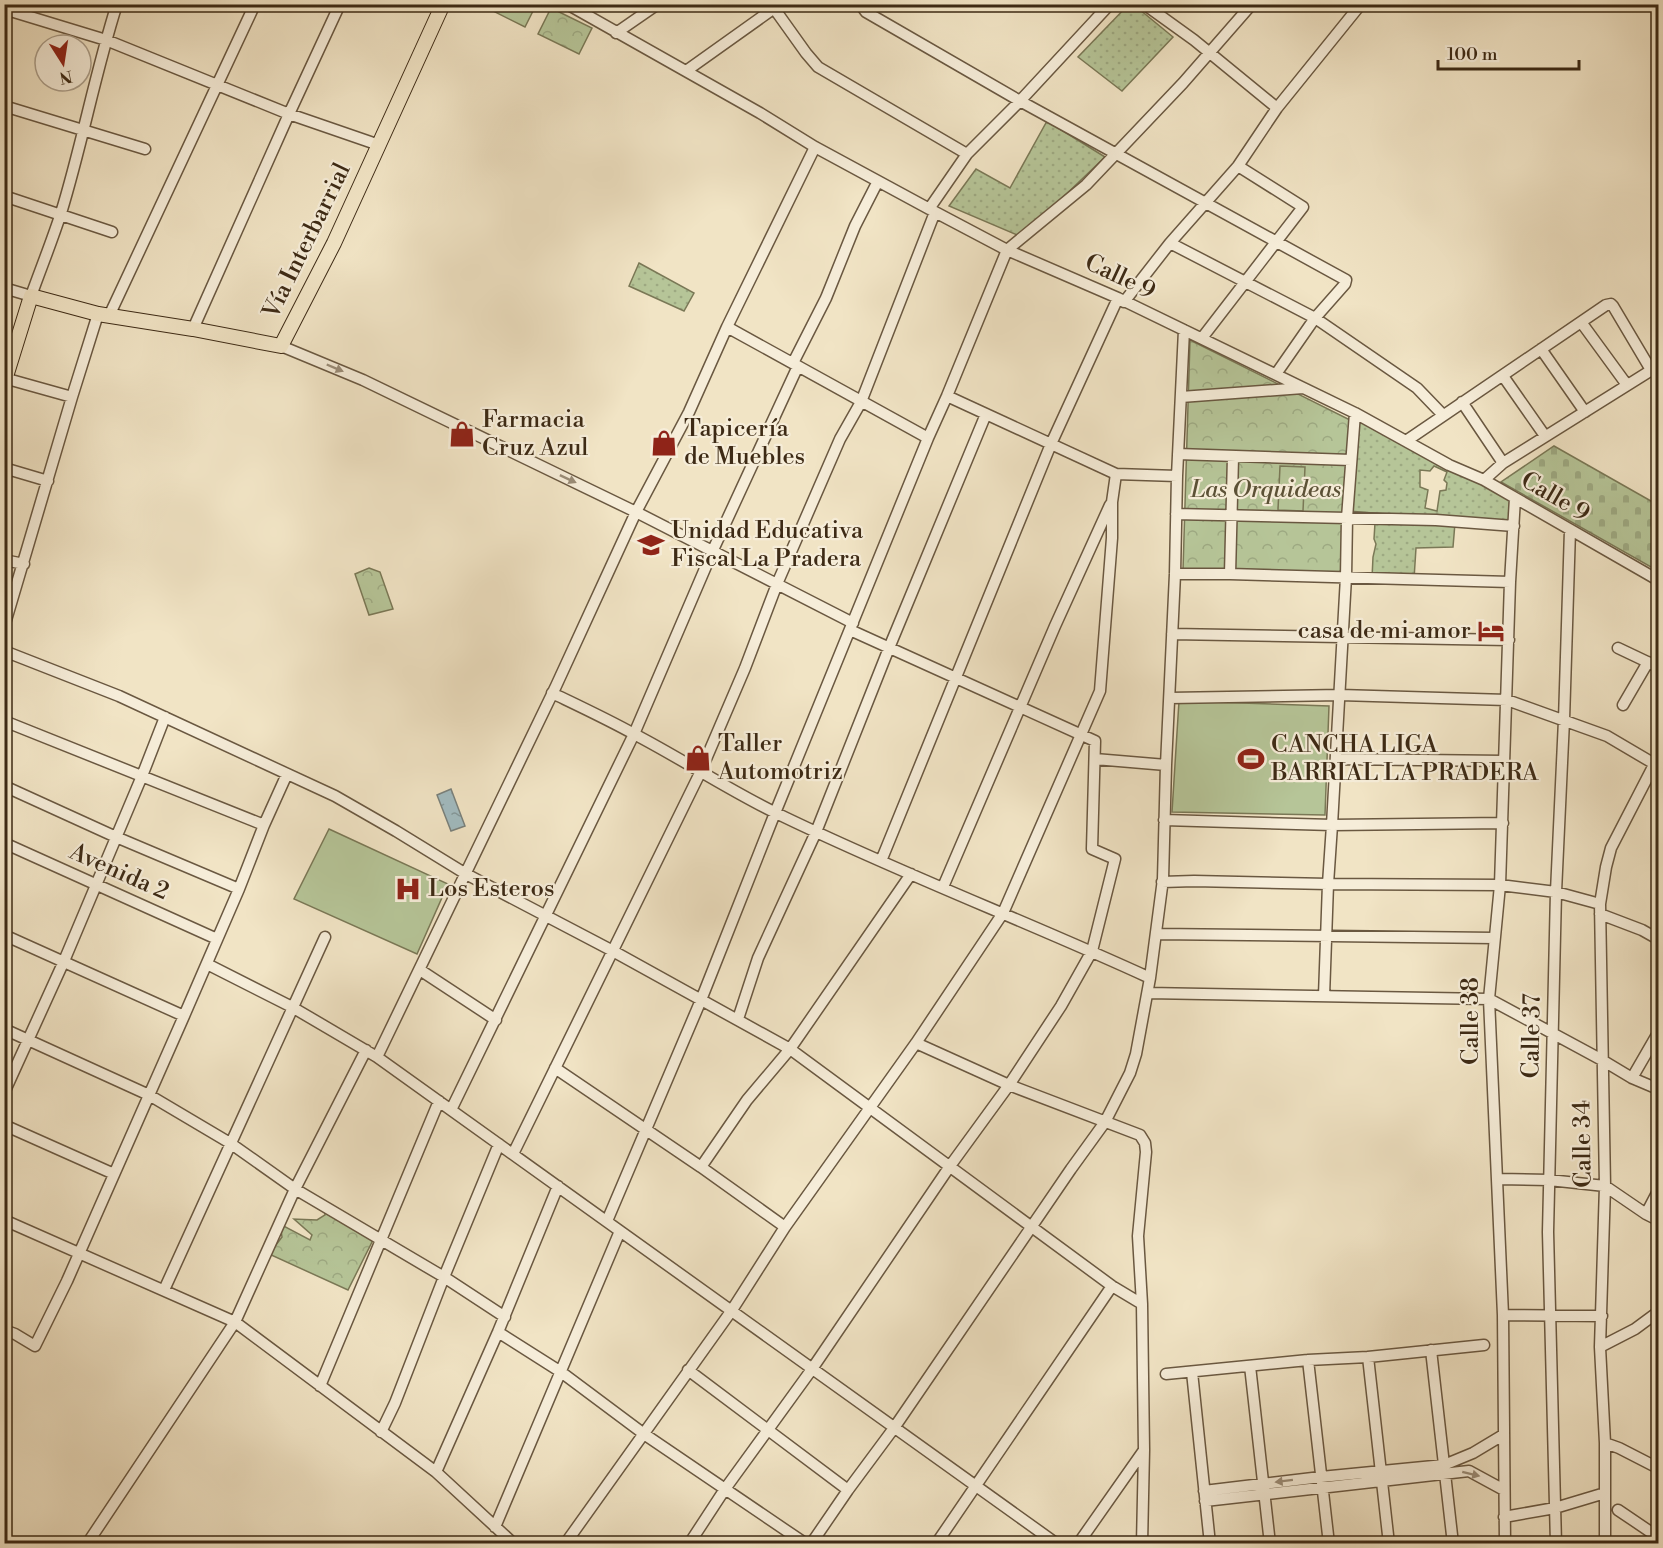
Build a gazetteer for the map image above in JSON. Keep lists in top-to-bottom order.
{
  "streets": {
    "main road": ["Vía Interbarrial"],
    "street": [
      "Calle 9",
      "Avenida 2",
      "Calle 38",
      "Calle 37",
      "Calle 34"
    ]
  },
  "crossings": [
    ["Calle 9", "Calle 38"],
    ["Calle 9", "Calle 37"]
  ],
  "parks": ["Las Orquideas"],
  "places": {
    "shop": ["Farmacia Cruz Azul", "Tapicería de Muebles", "Taller Automotriz"],
    "school or university": ["Unidad Educativa Fiscal La Pradera"],
    "hotel": ["casa de mi amor"],
    "sports": ["CANCHA LIGA BARRIAL LA PRADERA"],
    "hospital": ["Los Esteros"]
  },
  "scale_bar": "100 m",
  "north": "bottom"
}
